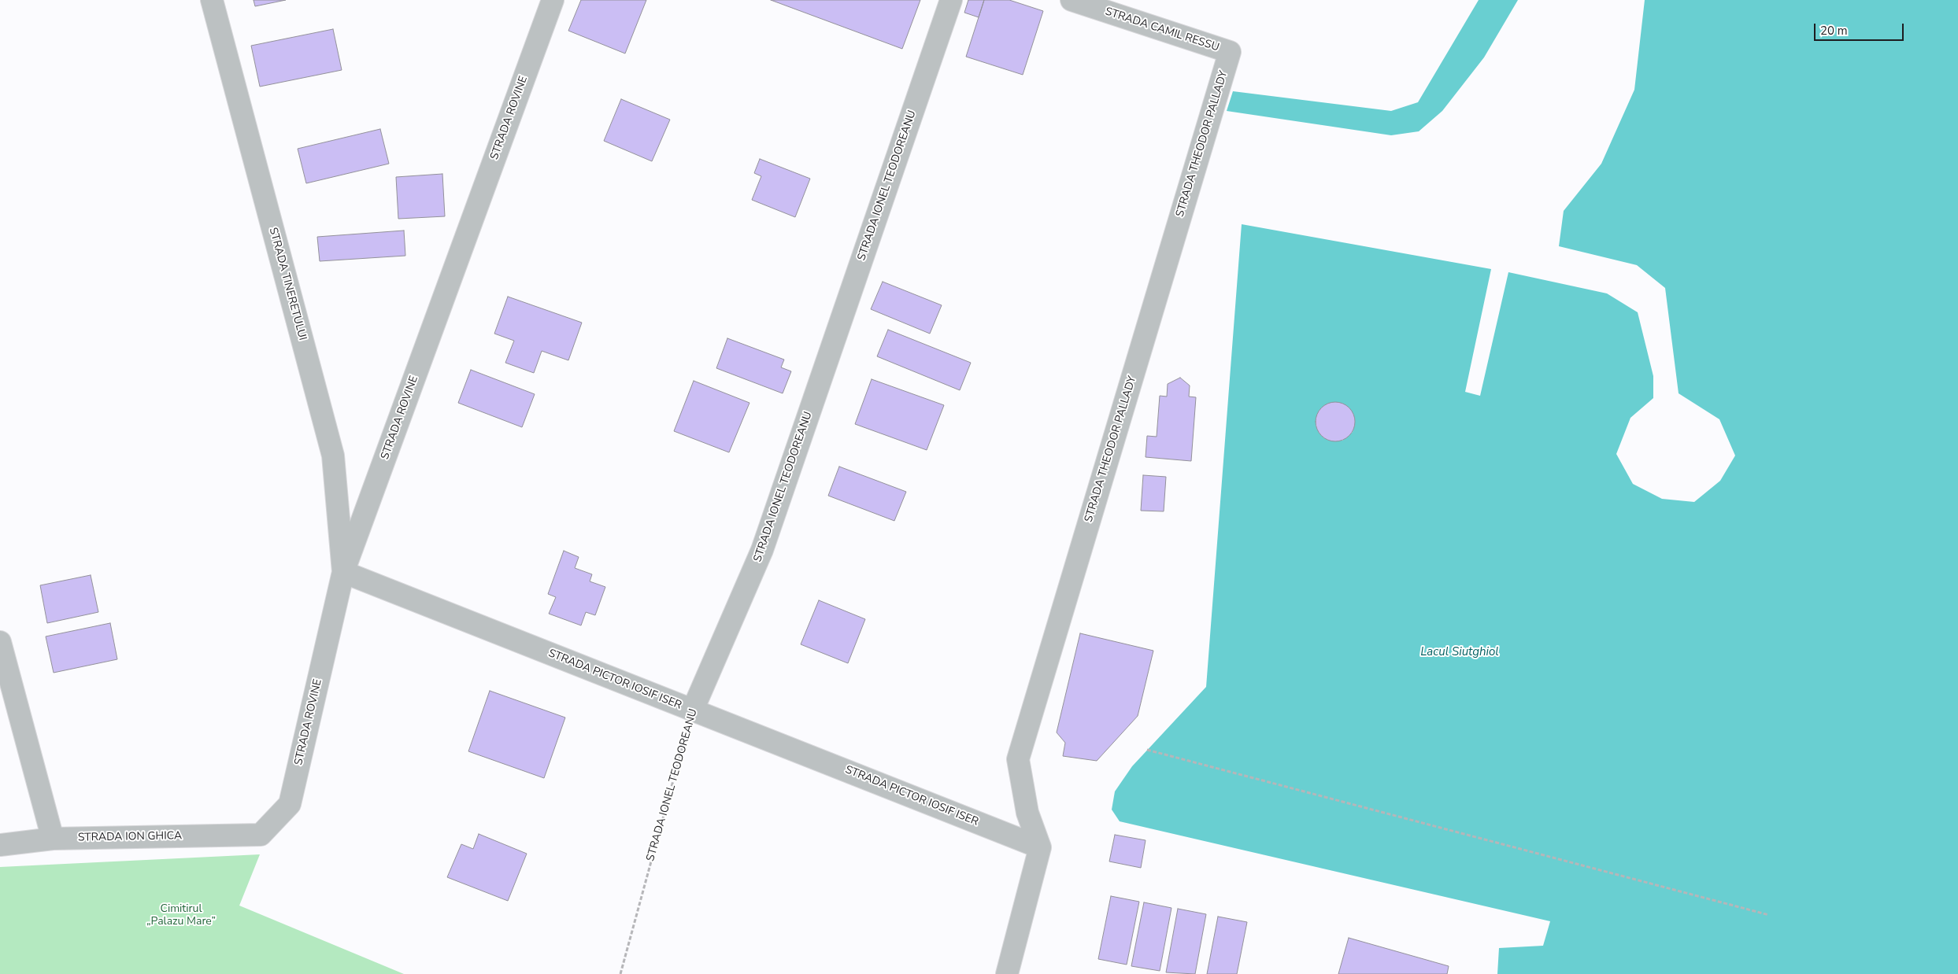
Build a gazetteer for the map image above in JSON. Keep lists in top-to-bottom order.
{
  "streets": {
    "street": [
      "STRADA CAMIL RESSU",
      "STRADA ROVINE",
      "STRADA THEODOR PALLADY",
      "STRADA IONEL TEODOREANU",
      "STRADA TINERETULUI",
      "STRADA PICTOR IOSIF ISER",
      "STRADA ION GHICA"
    ]
  },
  "crossings": [
    ["STRADA CAMIL RESSU", "STRADA THEODOR PALLADY"],
    ["STRADA ROVINE", "STRADA TINERETULUI"],
    ["STRADA ROVINE", "STRADA PICTOR IOSIF ISER"],
    ["STRADA ROVINE", "STRADA ION GHICA"],
    ["STRADA THEODOR PALLADY", "STRADA PICTOR IOSIF ISER"],
    ["STRADA IONEL TEODOREANU", "STRADA PICTOR IOSIF ISER"],
    ["STRADA TINERETULUI", "STRADA PICTOR IOSIF ISER"]
  ],
  "water": ["Lacul Siutghiol"],
  "parks": ["Cimitirul „Palazu Mare”"],
  "scale_bar": "20 m"
}
